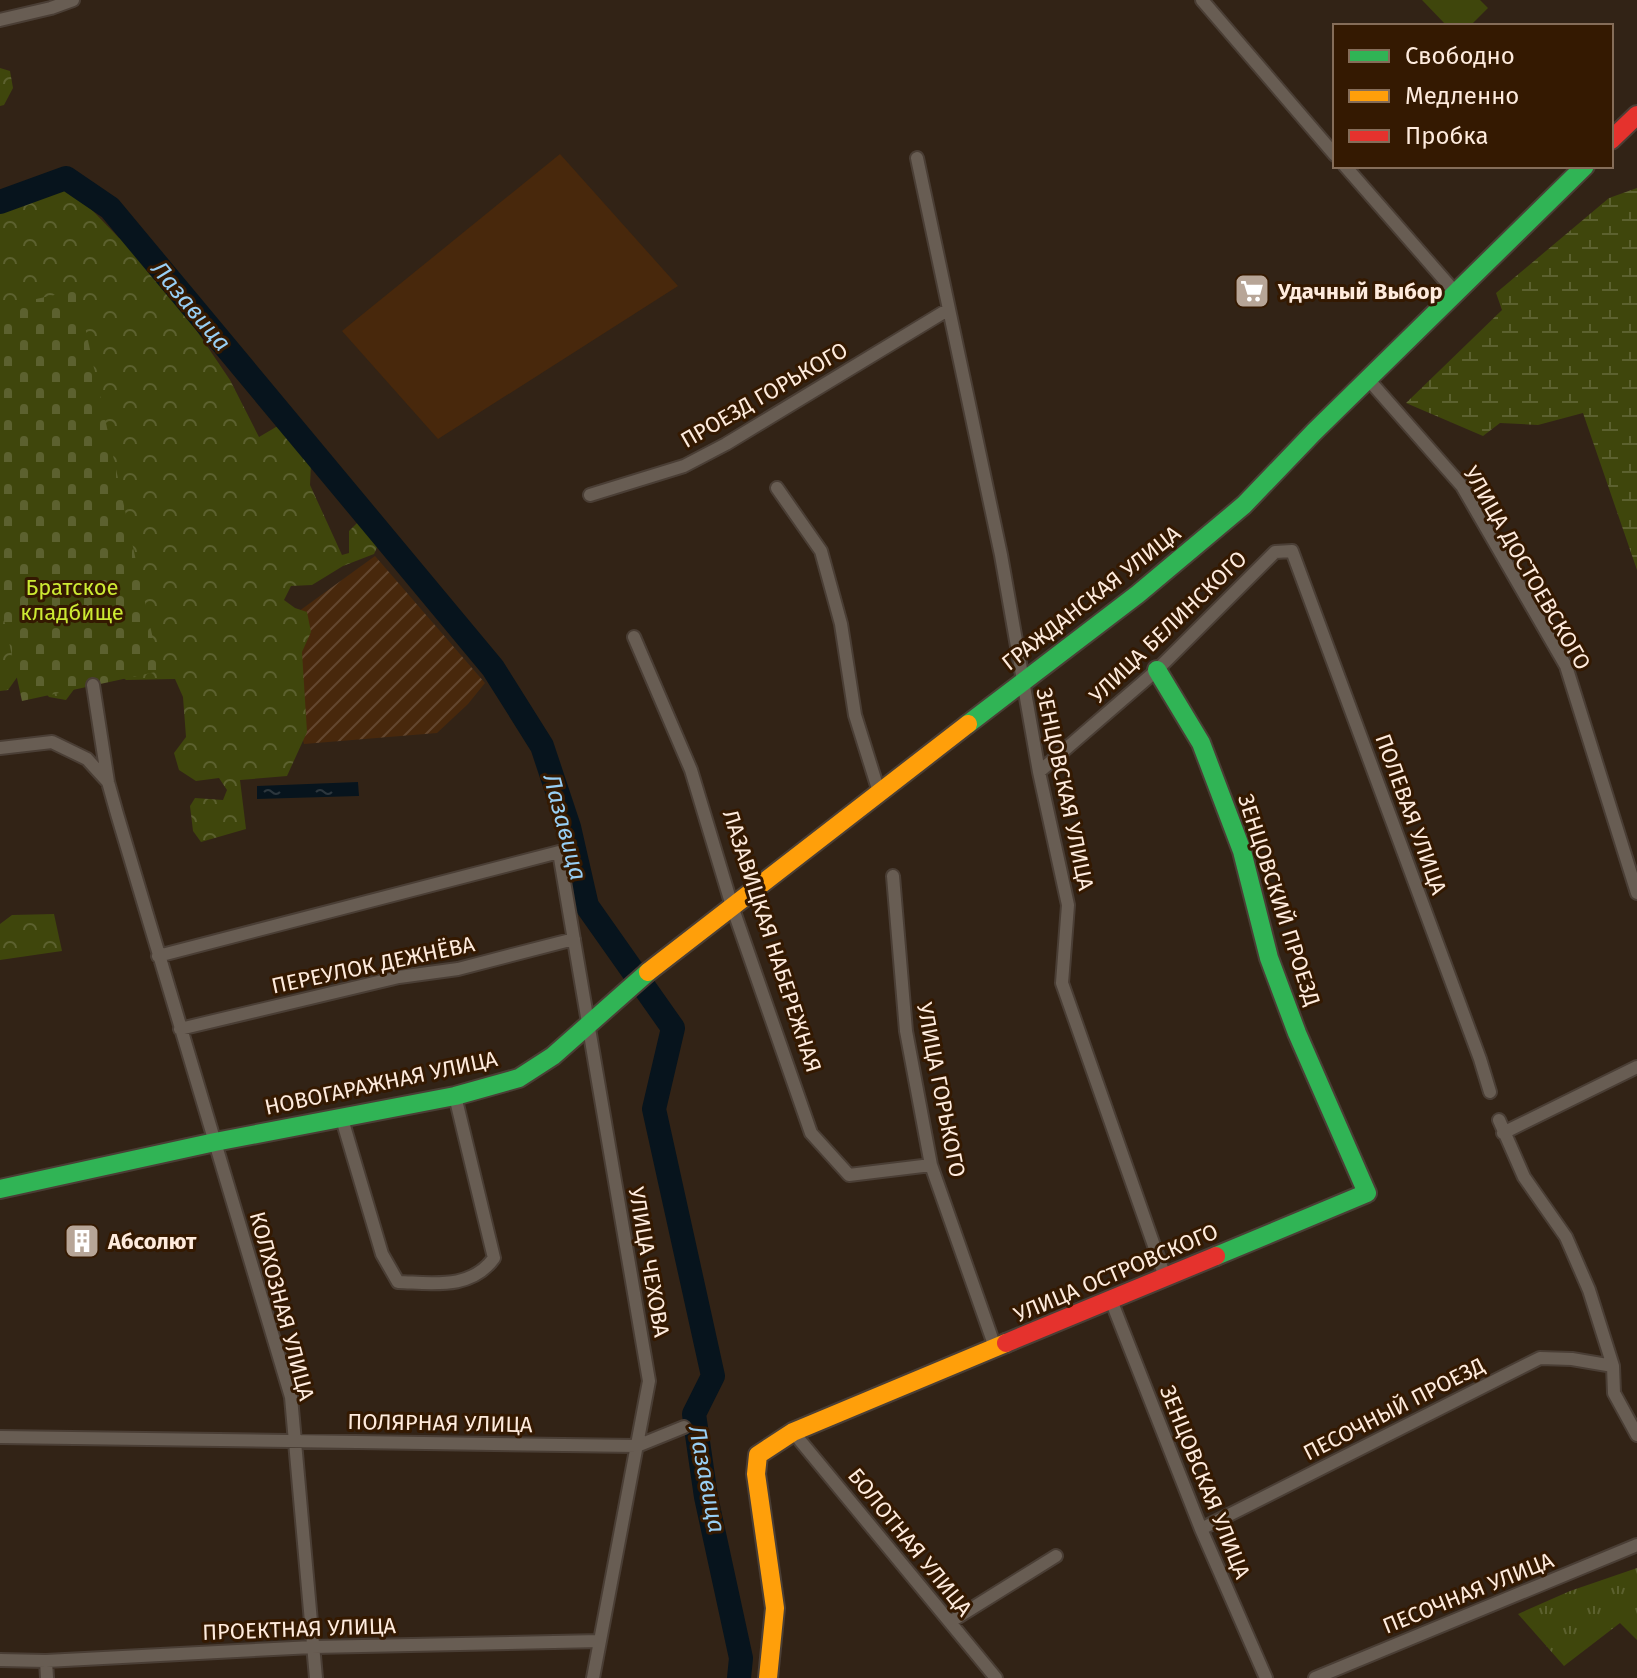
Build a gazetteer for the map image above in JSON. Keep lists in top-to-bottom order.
{
  "streets": {
    "main road": [
      "ГРАЖДАНСКАЯ УЛИЦА",
      "ЗЕНЦОВСКИЙ ПРОЕЗД",
      "НОВОГАРАЖНАЯ УЛИЦА",
      "УЛИЦА ОСТРОВСКОГО"
    ],
    "street": [
      "ПРОЕЗД ГОРЬКОГО",
      "УЛИЦА ДОСТОЕВСКОГО",
      "УЛИЦА БЕЛИНСКОГО",
      "ЗЕНЦОВСКАЯ УЛИЦА",
      "ПОЛЕВАЯ УЛИЦА",
      "ЛАЗАВИЦКАЯ НАБЕРЕЖНАЯ",
      "ПЕРЕУЛОК ДЕЖНЁВА",
      "УЛИЦА ГОРЬКОГО",
      "УЛИЦА ЧЕХОВА",
      "КОЛХОЗНАЯ УЛИЦА",
      "ПЕСОЧНЫЙ ПРОЕЗД",
      "ПОЛЯРНАЯ УЛИЦА",
      "БОЛОТНАЯ УЛИЦА",
      "ПЕСОЧНАЯ УЛИЦА",
      "ПРОЕКТНАЯ УЛИЦА"
    ]
  },
  "crossings": [
    ["ПРОЕЗД ГОРЬКОГО", "ЗЕНЦОВСКАЯ УЛИЦА"],
    ["УЛИЦА ДОСТОЕВСКОГО", "ГРАЖДАНСКАЯ УЛИЦА"],
    ["ГРАЖДАНСКАЯ УЛИЦА", "ЗЕНЦОВСКАЯ УЛИЦА"],
    ["ГРАЖДАНСКАЯ УЛИЦА", "ЛАЗАВИЦКАЯ НАБЕРЕЖНАЯ"],
    ["ГРАЖДАНСКАЯ УЛИЦА", "НОВОГАРАЖНАЯ УЛИЦА"],
    ["ГРАЖДАНСКАЯ УЛИЦА", "УЛИЦА ЧЕХОВА"],
    ["УЛИЦА БЕЛИНСКОГО", "ЗЕНЦОВСКАЯ УЛИЦА"],
    ["УЛИЦА БЕЛИНСКОГО", "ПОЛЕВАЯ УЛИЦА"],
    ["УЛИЦА БЕЛИНСКОГО", "ЗЕНЦОВСКИЙ ПРОЕЗД"],
    ["ЗЕНЦОВСКАЯ УЛИЦА", "УЛИЦА ОСТРОВСКОГО"],
    ["ЗЕНЦОВСКАЯ УЛИЦА", "ПЕСОЧНЫЙ ПРОЕЗД"],
    ["ЗЕНЦОВСКИЙ ПРОЕЗД", "УЛИЦА ОСТРОВСКОГО"],
    ["ЛАЗАВИЦКАЯ НАБЕРЕЖНАЯ", "УЛИЦА ГОРЬКОГО"],
    ["ПЕРЕУЛОК ДЕЖНЁВА", "УЛИЦА ЧЕХОВА"],
    ["ПЕРЕУЛОК ДЕЖНЁВА", "КОЛХОЗНАЯ УЛИЦА"],
    ["НОВОГАРАЖНАЯ УЛИЦА", "УЛИЦА ЧЕХОВА"],
    ["НОВОГАРАЖНАЯ УЛИЦА", "КОЛХОЗНАЯ УЛИЦА"],
    ["УЛИЦА ГОРЬКОГО", "УЛИЦА ОСТРОВСКОГО"],
    ["УЛИЦА ЧЕХОВА", "КОЛХОЗНАЯ УЛИЦА"],
    ["УЛИЦА ЧЕХОВА", "ПОЛЯРНАЯ УЛИЦА"],
    ["УЛИЦА ЧЕХОВА", "ПРОЕКТНАЯ УЛИЦА"],
    ["УЛИЦА ОСТРОВСКОГО", "БОЛОТНАЯ УЛИЦА"],
    ["КОЛХОЗНАЯ УЛИЦА", "ПОЛЯРНАЯ УЛИЦА"],
    ["КОЛХОЗНАЯ УЛИЦА", "ПРОЕКТНАЯ УЛИЦА"]
  ],
  "water": ["Лазавица"],
  "parks": ["Братское кладбище"],
  "places": {
    "supermarket": ["Удачный Выбор"],
    "building": ["Абсолют"]
  },
  "legend": ["Свободно", "Медленно", "Пробка"]
}
